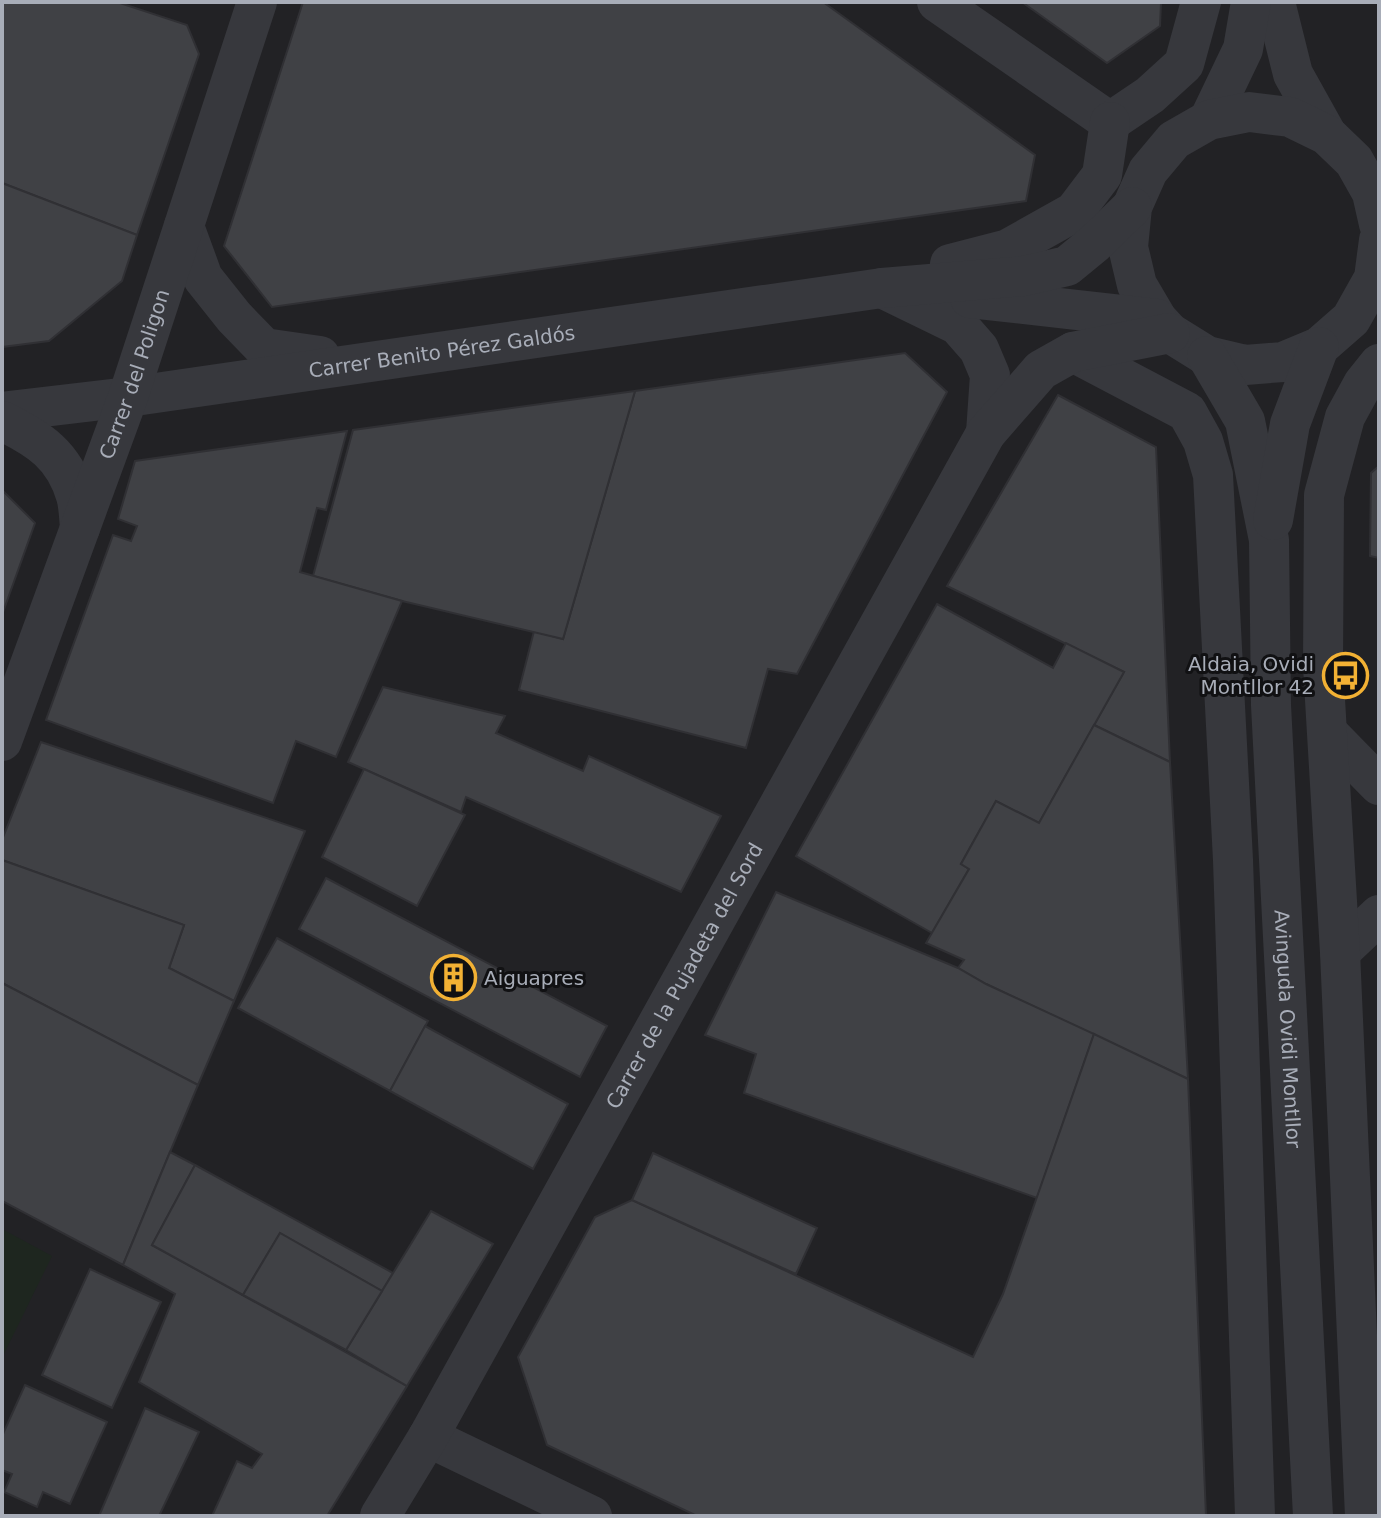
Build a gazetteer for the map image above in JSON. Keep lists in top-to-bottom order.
{
  "streets": {
    "street": [
      "Carrer Benito Pérez Galdós",
      "Carrer del Poligon",
      "Carrer de la Pujadeta del Sord",
      "Avinguda Ovidi Montllor"
    ]
  },
  "crossings": [
    ["Carrer Benito Pérez Galdós", "Carrer del Poligon"],
    ["Carrer Benito Pérez Galdós", "Carrer de la Pujadeta del Sord"],
    ["Carrer de la Pujadeta del Sord", "Avinguda Ovidi Montllor"]
  ],
  "places": {
    "bus stop": ["Aldaia, Ovidi Montllor 42"],
    "building": ["Aiguapres"]
  }
}
